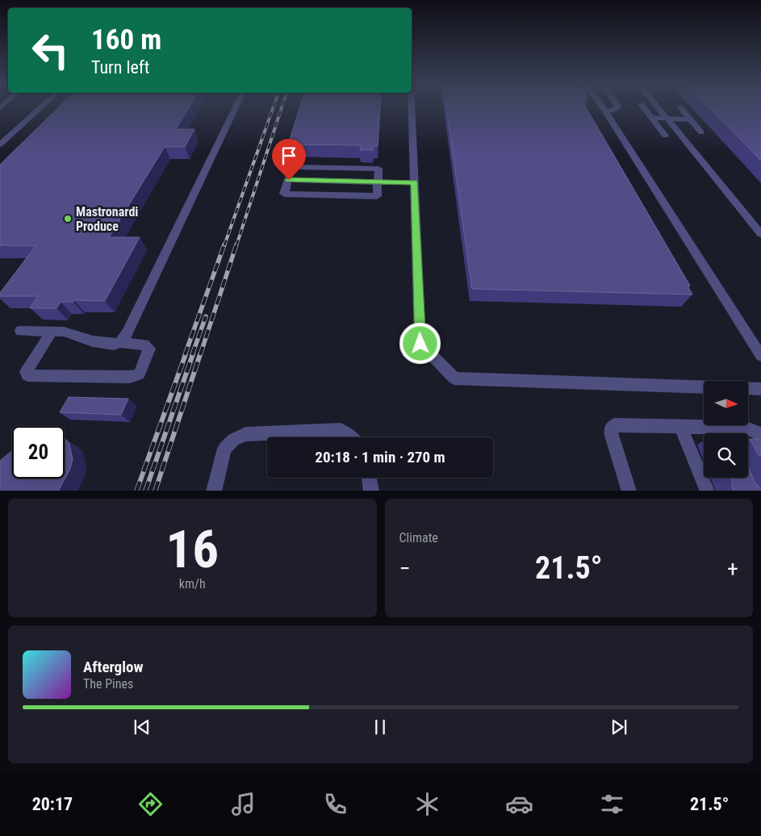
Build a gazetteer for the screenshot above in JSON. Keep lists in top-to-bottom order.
{
  "places": ["Mastronardi Produce"],
  "north": "right",
  "page": {
    "turn": ["160 m", "Turn left"],
    "limit": "20",
    "trip": "20:18 · 1 min · 270 m",
    "tile": [
      ["16", "km/h"],
      "Climate"
    ],
    "heat": ["−", "21.5°", "+"],
    "song": ["Afterglow", "The Pines"],
    "tabs": ["20:17", "21.5°"]
  }
}
